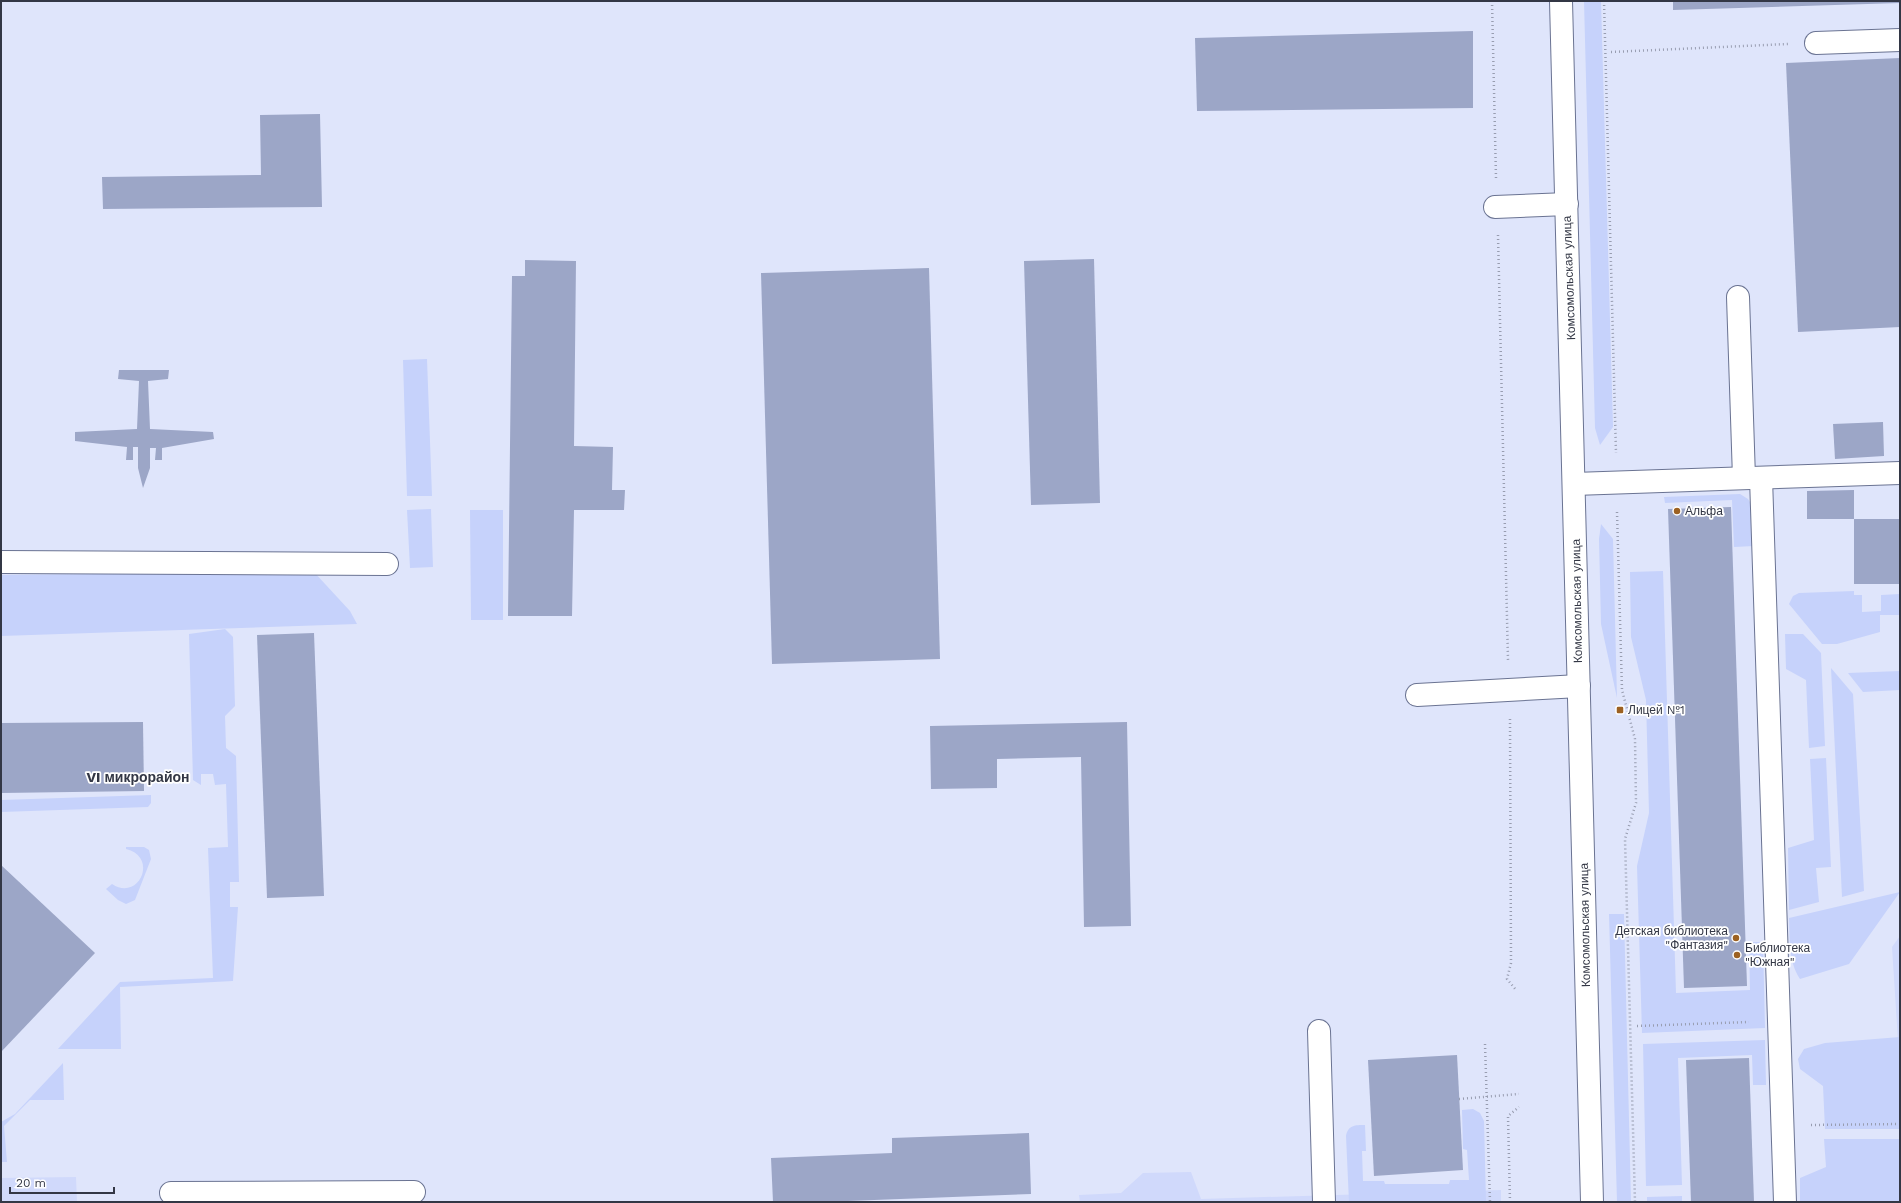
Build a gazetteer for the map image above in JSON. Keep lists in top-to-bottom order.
{
  "streets": {
    "main road": ["Комсомольская улица"]
  },
  "districts": ["VI микрорайон"],
  "places": {
    "other": ["Альфа", "Детская библиотека \"Фантазия\"", "Библиотека \"Южная\""],
    "transit": ["Лицей №1"]
  },
  "scale_bar": "20 m"
}
